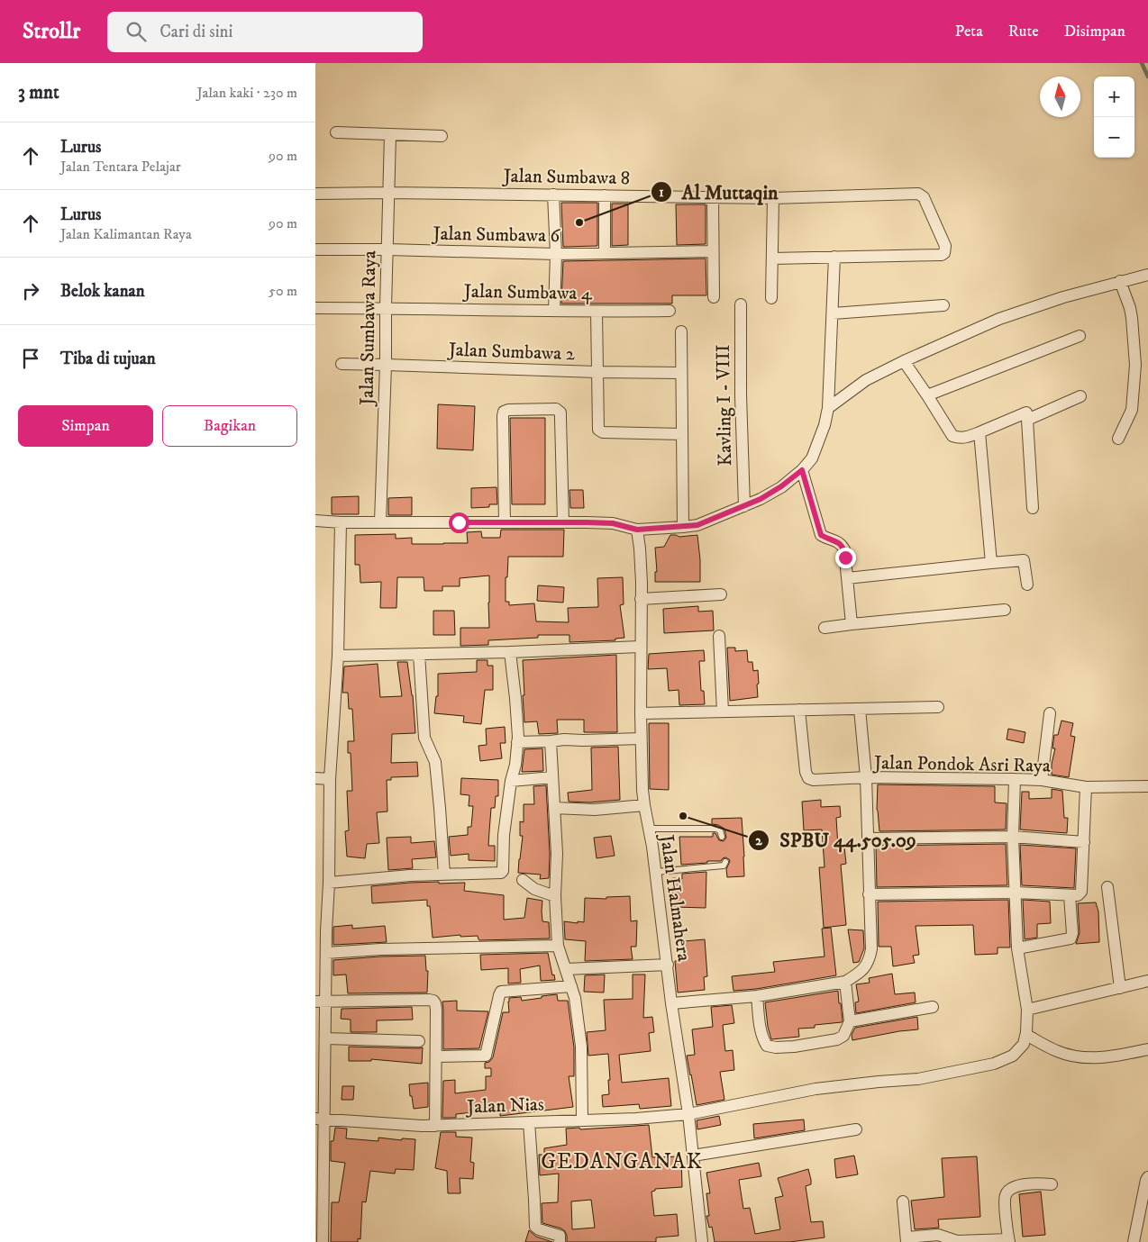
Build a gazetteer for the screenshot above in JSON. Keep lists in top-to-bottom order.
{
  "streets": {
    "street": [
      "Jalan Sumbawa 8",
      "Jalan Sumbawa 6",
      "Jalan Sumbawa 4",
      "Jalan Sumbawa Raya",
      "Jalan Sumbawa 2",
      "Kavling I - VIII",
      "Jalan Pondok Asri Raya",
      "Jalan Halmahera",
      "Jalan Nias"
    ]
  },
  "crossings": [
    ["Jalan Sumbawa 8", "Jalan Sumbawa Raya"],
    ["Jalan Sumbawa 6", "Jalan Sumbawa Raya"],
    ["Jalan Sumbawa 4", "Jalan Sumbawa Raya"],
    ["Jalan Sumbawa Raya", "Jalan Sumbawa 2"],
    ["Jalan Pondok Asri Raya", "Jalan Halmahera"],
    ["Jalan Halmahera", "Jalan Nias"]
  ],
  "districts": ["GEDANGANAK"],
  "places": ["Al Muttaqin", "SPBU 44.505.09"],
  "north": "top",
  "page": {
    "header": "Strollr",
    "search": "Cari di sini",
    "nav": ["Peta", "Rute", "Disimpan"],
    "heading": ["3 mnt", "Jalan kaki · 230 m"],
    "map_buttons": ["+", "−"],
    "list": [
      ["Lurus", "Jalan Tentara Pelajar", "90 m"],
      ["Lurus", "Jalan Kalimantan Raya", "90 m"],
      ["Belok kanan", "50 m"],
      "Tiba di tujuan"
    ],
    "buttons": ["Simpan", "Bagikan"]
  }
}
